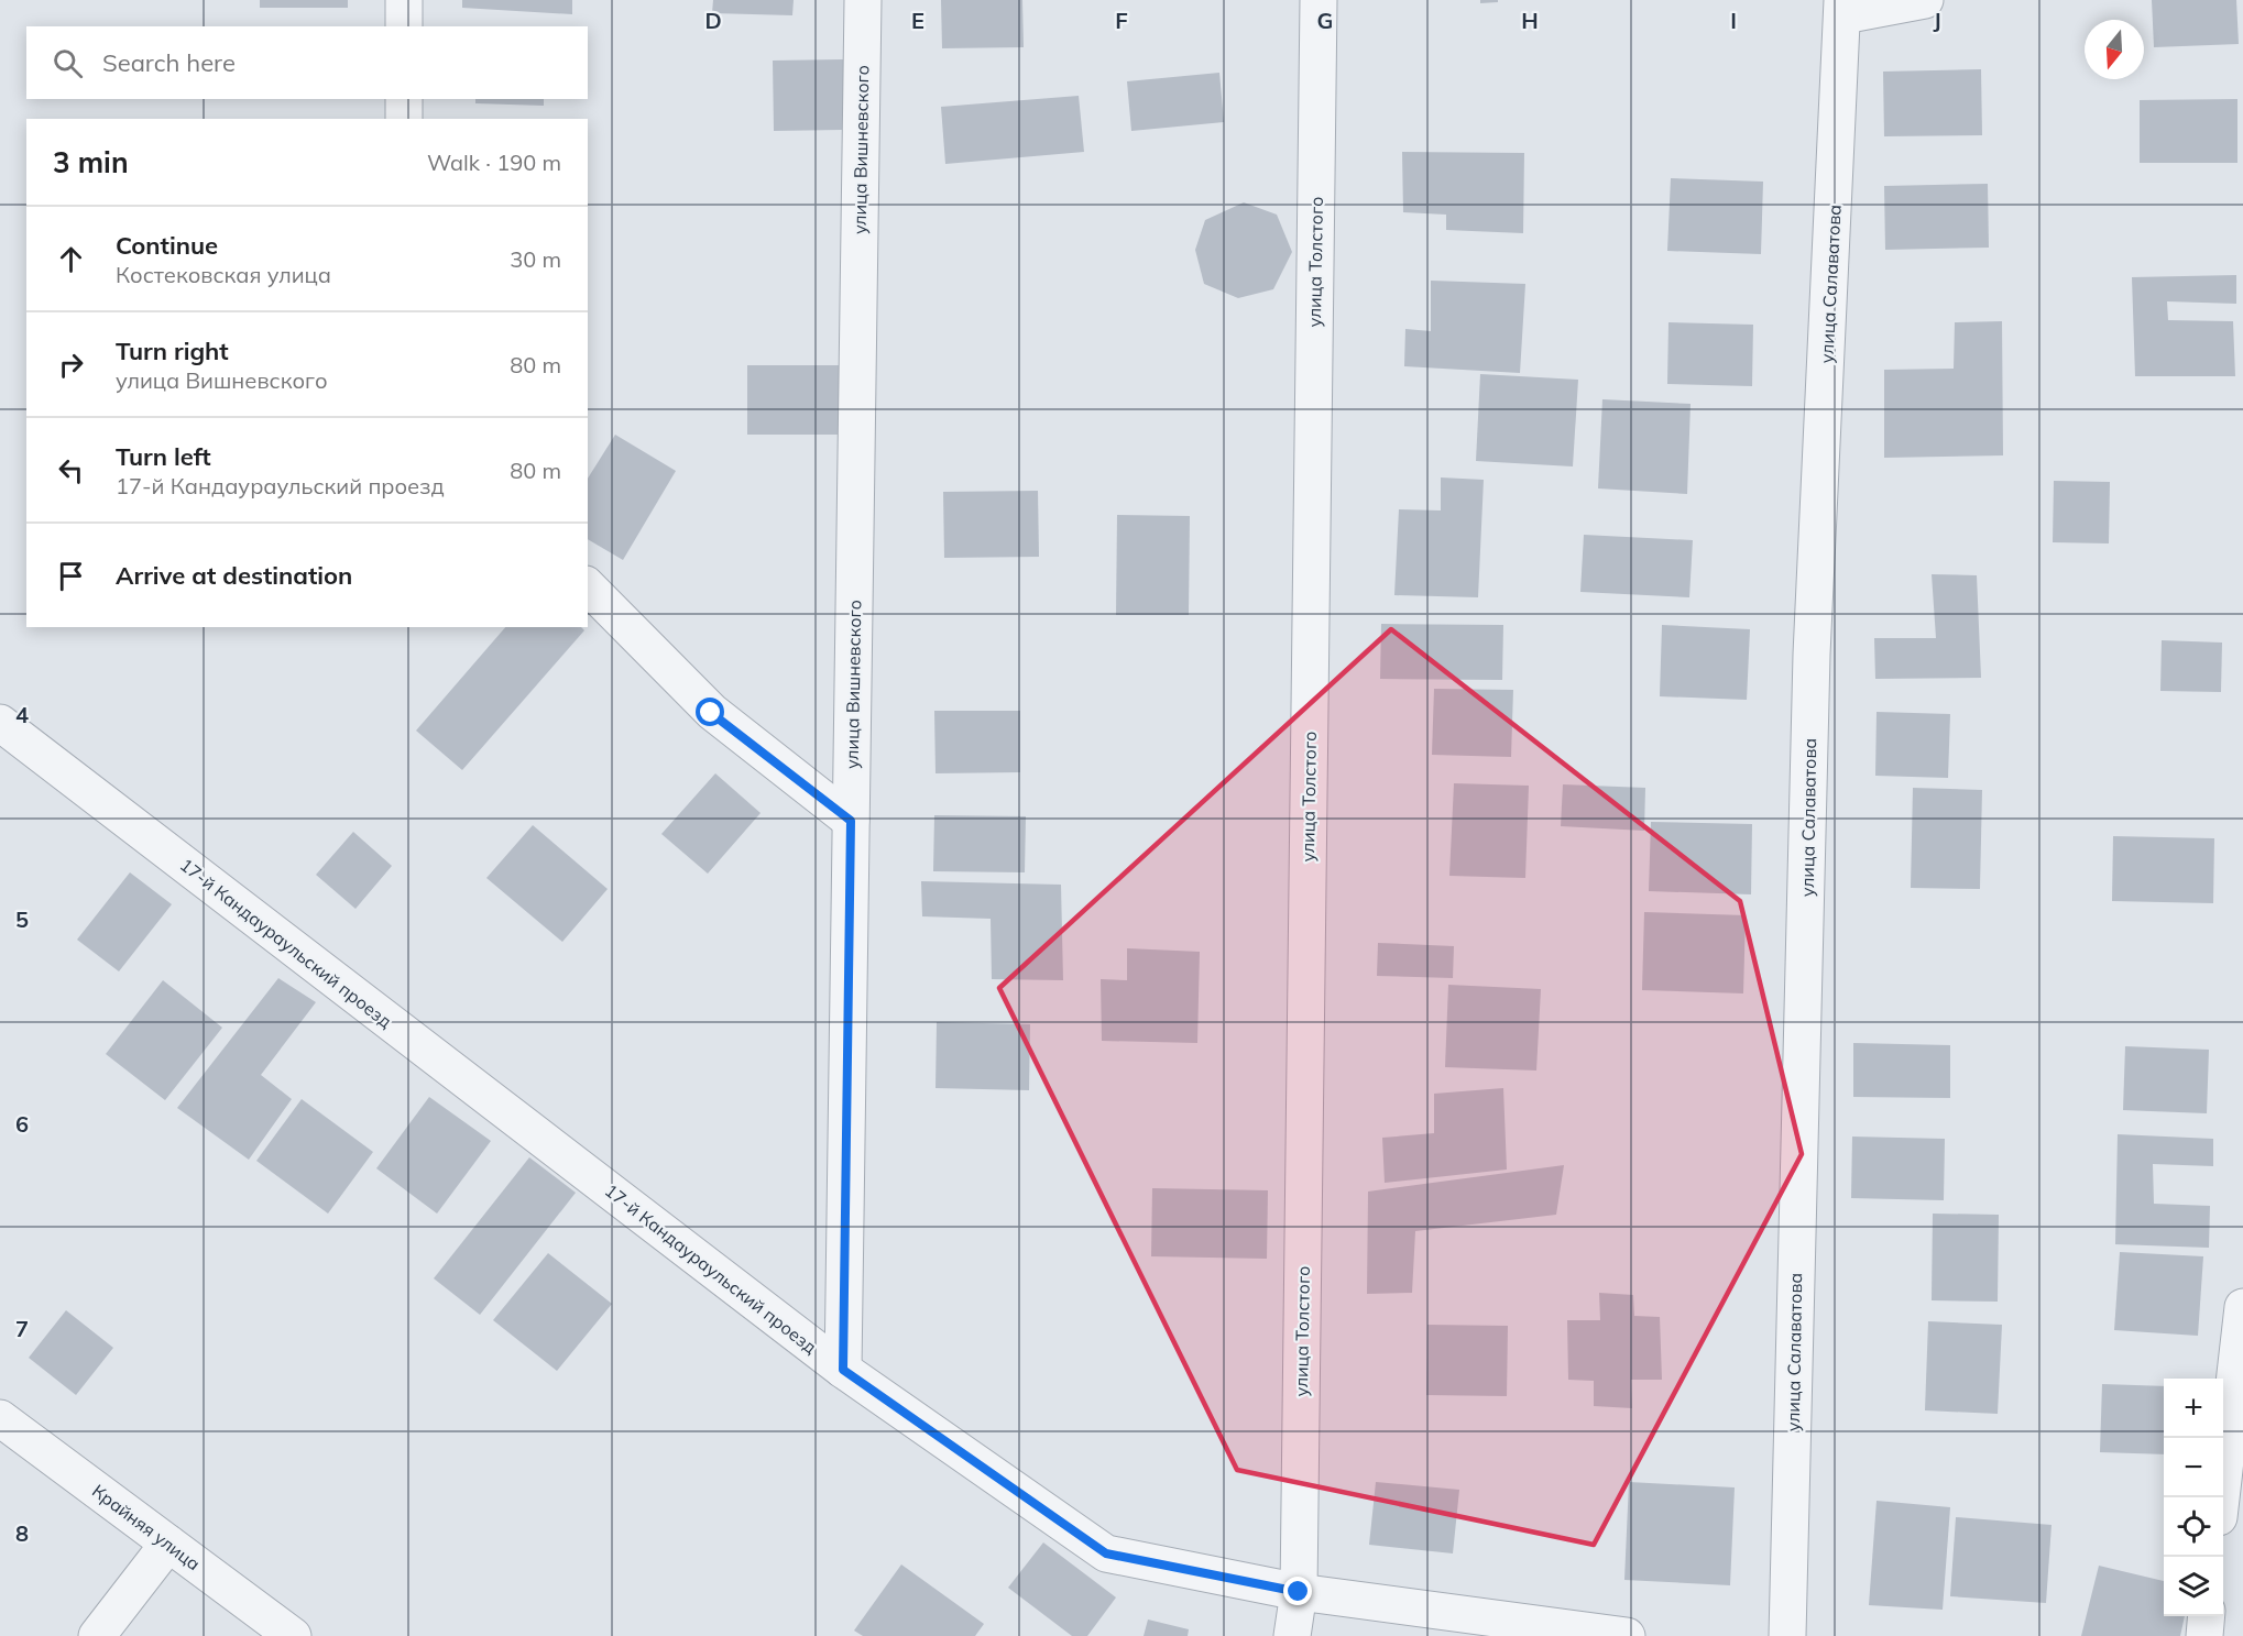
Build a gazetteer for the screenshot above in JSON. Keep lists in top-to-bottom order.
{
  "streets": {
    "street": [
      "улица Вишневского",
      "улица Толстого",
      "улица Салаватова",
      "17-й Кандаураульский проезд",
      "Крайняя улица"
    ]
  },
  "crossings": [
    ["улица Вишневского", "17-й Кандаураульский проезд"],
    ["улица Толстого", "17-й Кандаураульский проезд"]
  ],
  "north": "bottom",
  "page": {
    "search": "Search here",
    "heading": ["3 min", "Walk · 190 m"],
    "list": [
      ["Continue", "Костековская улица", "30 m"],
      ["Turn right", "улица Вишневского", "80 m"],
      ["Turn left", "17-й Кандаураульский проезд", "80 m"],
      "Arrive at destination"
    ],
    "map_buttons": ["+", "−"]
  },
  "grid": {
    "columns": [
      "D",
      "E",
      "F",
      "G",
      "H",
      "I",
      "J"
    ],
    "rows": [
      "4",
      "5",
      "6",
      "7",
      "8"
    ]
  }
}
